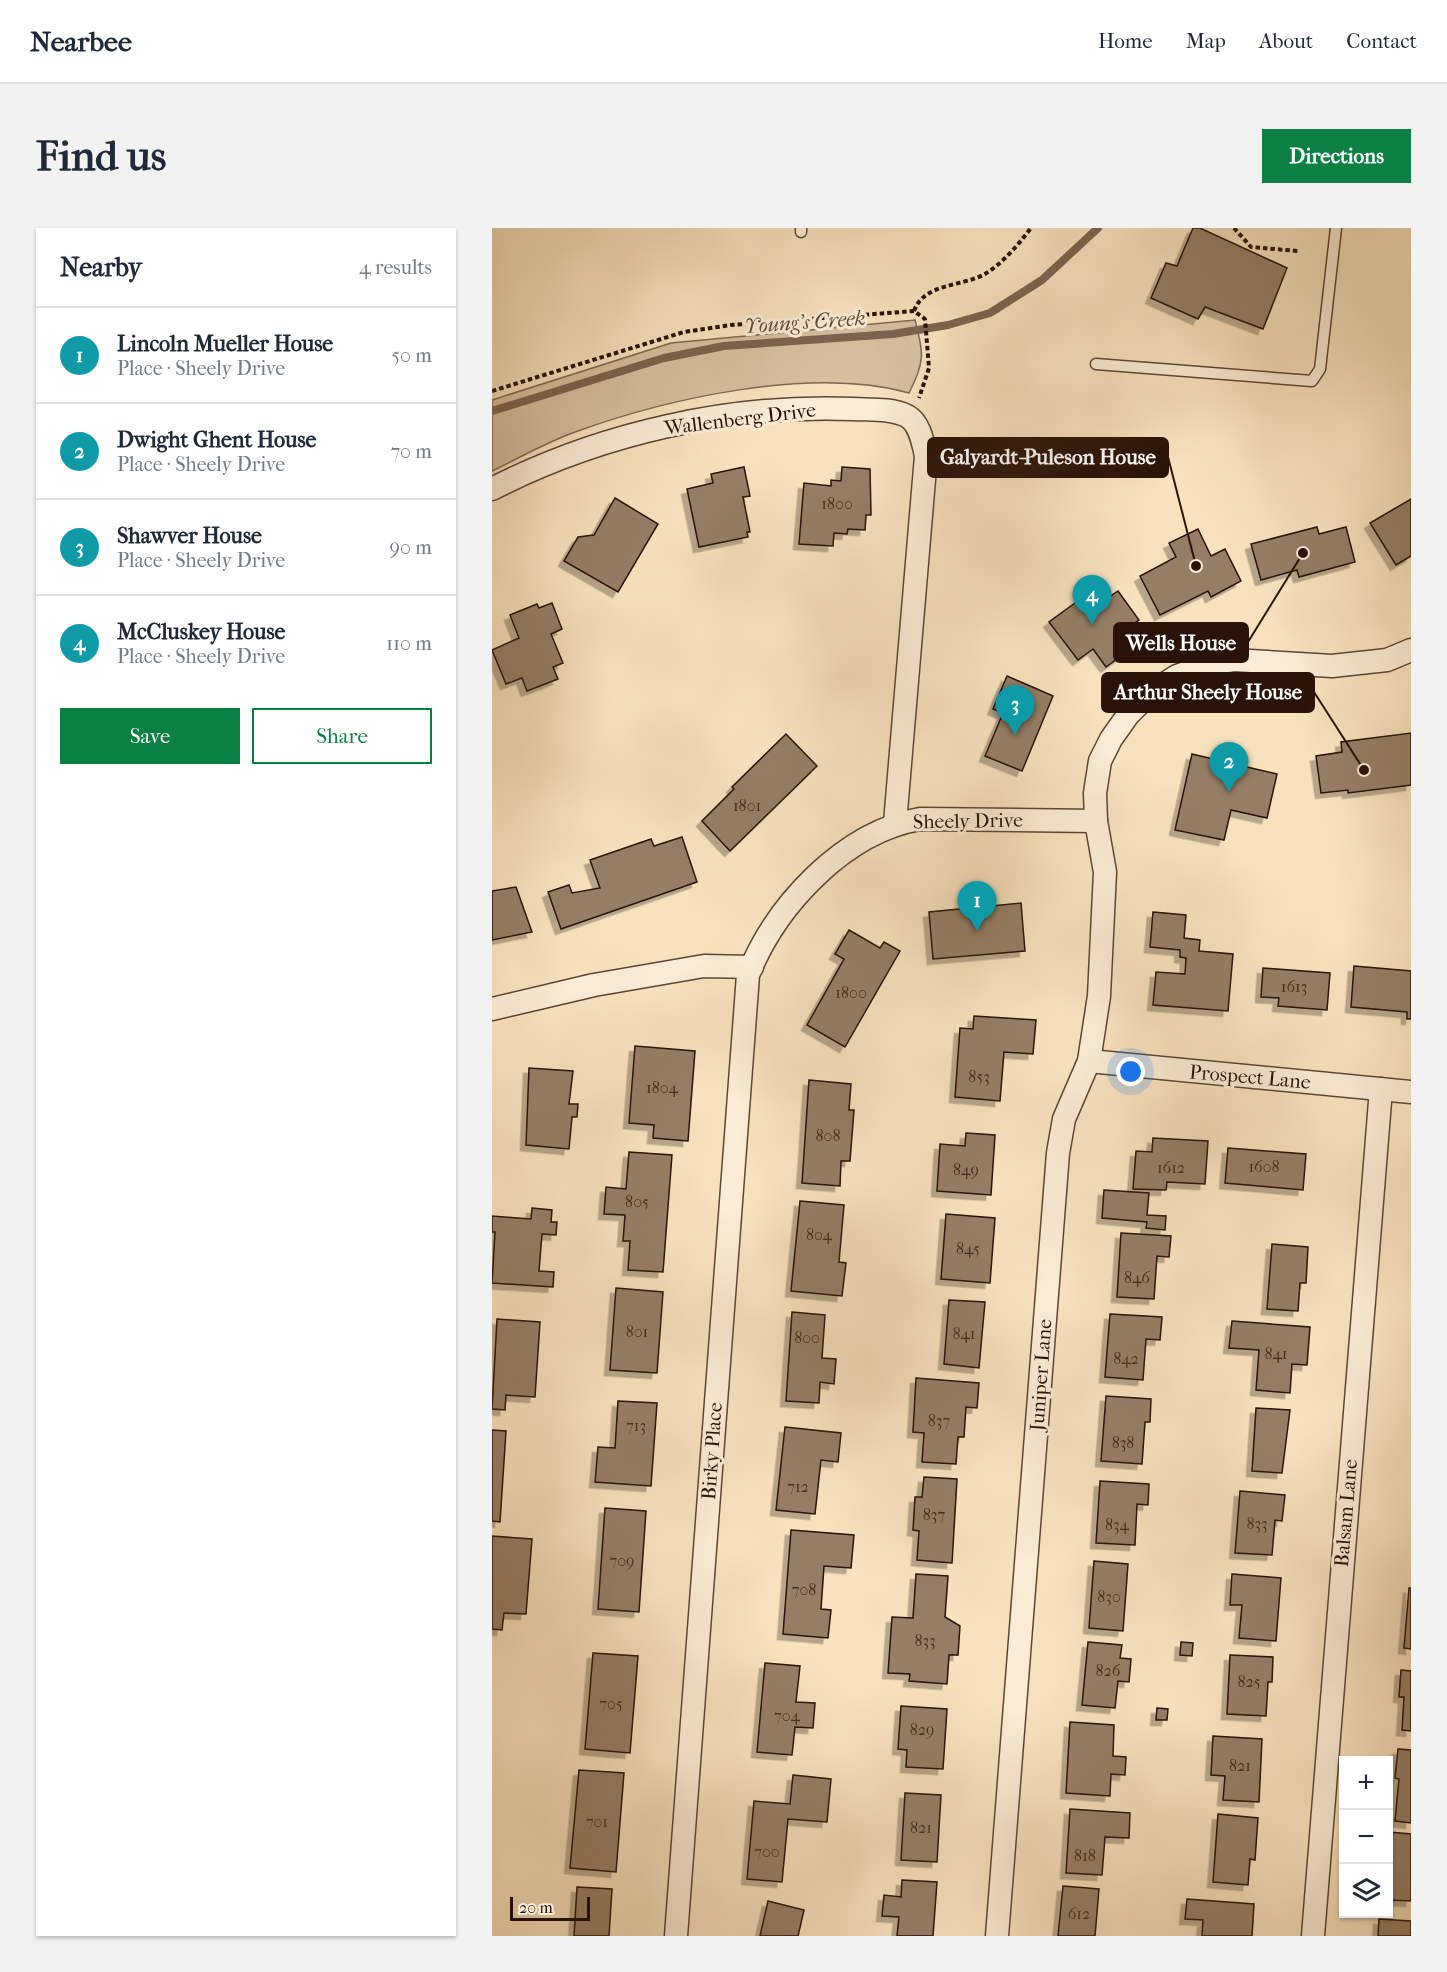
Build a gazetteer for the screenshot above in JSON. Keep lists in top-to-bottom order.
{
  "streets": {
    "street": [
      "Wallenberg Drive",
      "Sheely Drive",
      "Prospect Lane",
      "Juniper Lane",
      "Birky Place",
      "Balsam Lane"
    ]
  },
  "crossings": [
    ["Wallenberg Drive", "Sheely Drive"],
    ["Sheely Drive", "Juniper Lane"],
    ["Sheely Drive", "Birky Place"],
    ["Prospect Lane", "Juniper Lane"],
    ["Prospect Lane", "Balsam Lane"]
  ],
  "water": ["Young's Creek"],
  "places": ["Wells House", "Galyardt-Puleson House", "Arthur Sheely House"],
  "house_numbers": [
    "1800",
    "1801",
    "1613",
    "1800",
    "853",
    "1804",
    "808",
    "1608",
    "1612",
    "849",
    "805",
    "804",
    "845",
    "846",
    "801",
    "841",
    "800",
    "841",
    "842",
    "837",
    "713",
    "838",
    "712",
    "837",
    "833",
    "834",
    "709",
    "708",
    "830",
    "833",
    "826",
    "825",
    "705",
    "704",
    "829",
    "821",
    "701",
    "821",
    "700",
    "818",
    "612"
  ],
  "scale_bar": "20 m",
  "page": {
    "header": "Nearbee",
    "nav": [
      "Home",
      "Map",
      "About",
      "Contact"
    ],
    "buttons": [
      "Directions",
      ["Save", "Share"]
    ],
    "title": "Find us",
    "heading": ["Nearby", "4 results"],
    "list": [
      {
        "mark": "1",
        "name": "Lincoln Mueller House",
        "note": "Place · Sheely Drive",
        "value": "50 m"
      },
      {
        "mark": "2",
        "name": "Dwight Ghent House",
        "note": "Place · Sheely Drive",
        "value": "70 m"
      },
      {
        "mark": "3",
        "name": "Shawver House",
        "note": "Place · Sheely Drive",
        "value": "90 m"
      },
      {
        "mark": "4",
        "name": "McCluskey House",
        "note": "Place · Sheely Drive",
        "value": "110 m"
      }
    ],
    "pins": [
      "4",
      "3",
      "2",
      "1"
    ],
    "map_buttons": ["+", "−"],
    "scale": "20 m"
  }
}
